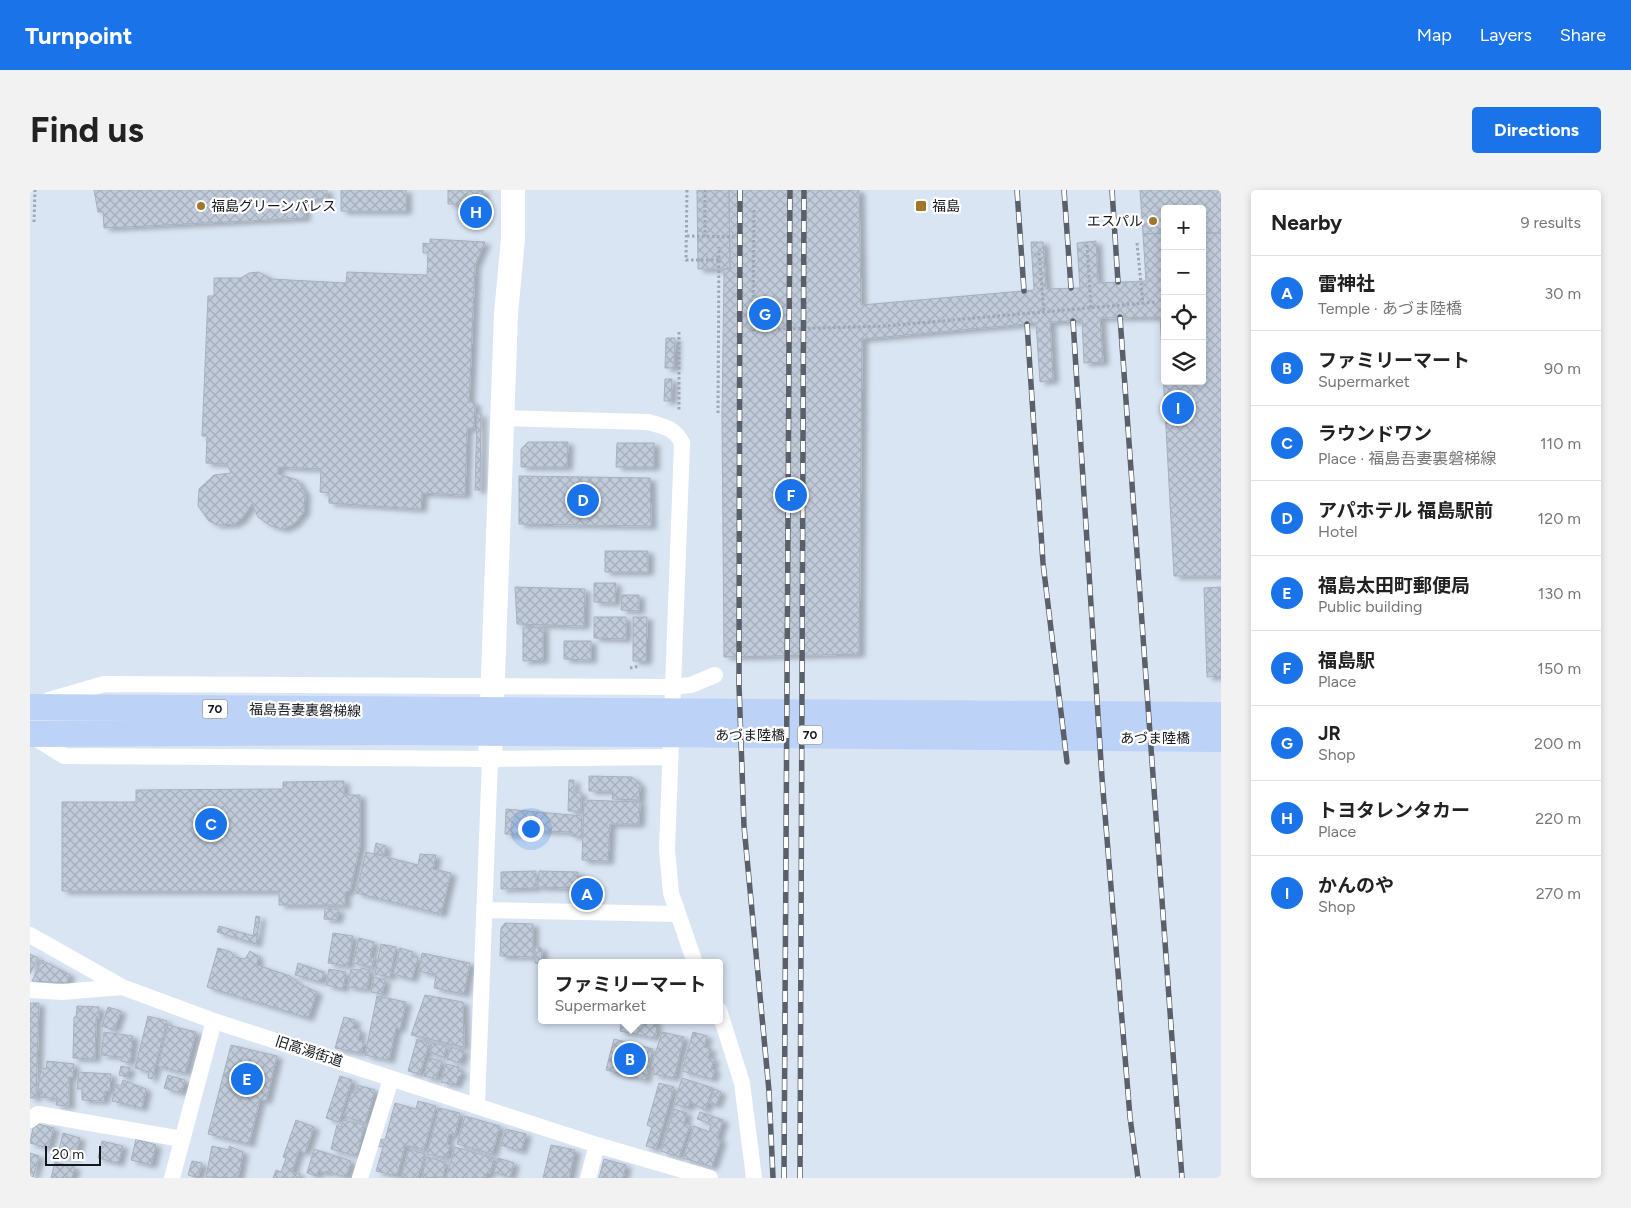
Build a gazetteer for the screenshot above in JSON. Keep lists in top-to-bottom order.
{
  "streets": {
    "main road": ["70", "福島吾妻裏磐梯線", "あづま陸橋"],
    "street": ["旧高湯街道"]
  },
  "crossings": [
    ["福島吾妻裏磐梯線", "あづま陸橋"]
  ],
  "places": {
    "other": ["福島グリーンパレス", "エスパル"],
    "transit": ["福島"]
  },
  "scale_bar": "20 m",
  "page": {
    "header": "Turnpoint",
    "nav": ["Map", "Layers", "Share"],
    "buttons": "Directions",
    "title": "Find us",
    "heading": ["Nearby", "9 results"],
    "pins": [
      "H",
      "G",
      "I",
      "F",
      "D",
      "C",
      "A",
      "B",
      "E"
    ],
    "map_buttons": ["+", "−"],
    "list": [
      {
        "mark": "A",
        "name": "雷神社",
        "note": "Temple · あづま陸橋",
        "value": "30 m"
      },
      {
        "mark": "B",
        "name": "ファミリーマート",
        "note": "Supermarket",
        "value": "90 m"
      },
      {
        "mark": "C",
        "name": "ラウンドワン",
        "note": "Place · 福島吾妻裏磐梯線",
        "value": "110 m"
      },
      {
        "mark": "D",
        "name": "アパホテル 福島駅前",
        "note": "Hotel",
        "value": "120 m"
      },
      {
        "mark": "E",
        "name": "福島太田町郵便局",
        "note": "Public building",
        "value": "130 m"
      },
      {
        "mark": "F",
        "name": "福島駅",
        "note": "Place",
        "value": "150 m"
      },
      {
        "mark": "G",
        "name": "JR",
        "note": "Shop",
        "value": "200 m"
      },
      {
        "mark": "H",
        "name": "トヨタレンタカー",
        "note": "Place",
        "value": "220 m"
      },
      {
        "mark": "I",
        "name": "かんのや",
        "note": "Shop",
        "value": "270 m"
      }
    ],
    "popup": ["ファミリーマート", "Supermarket"],
    "scale": "20 m"
  }
}
